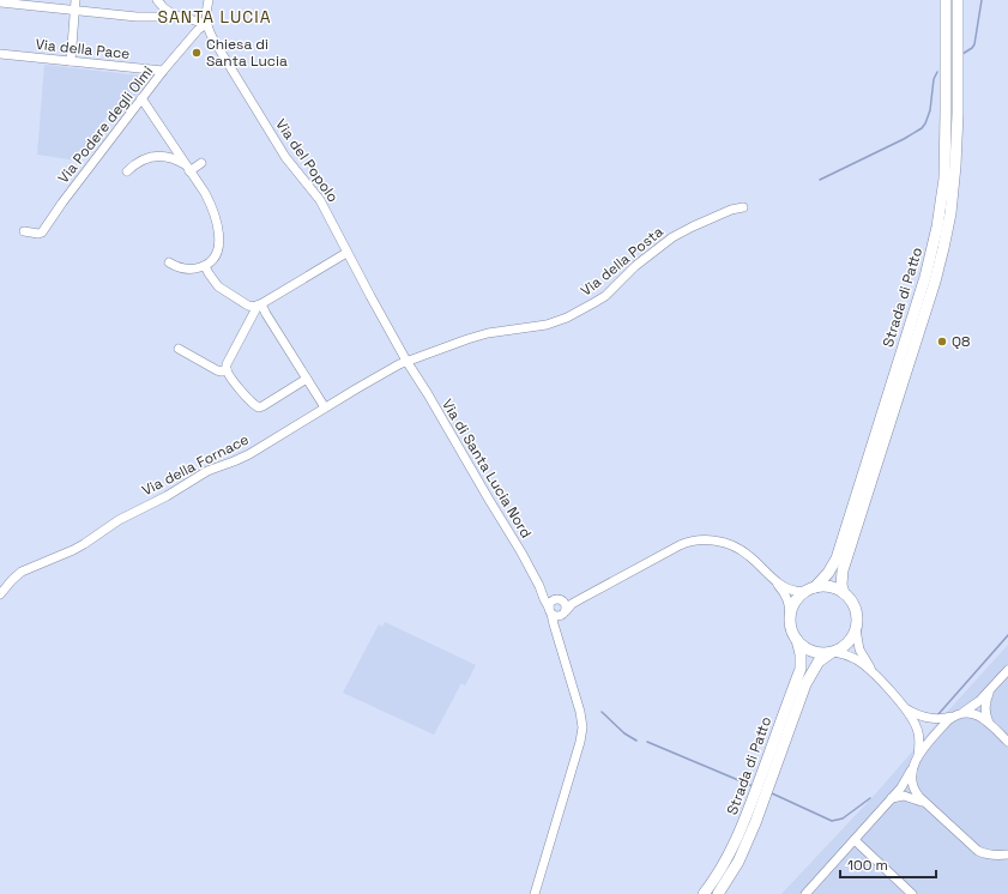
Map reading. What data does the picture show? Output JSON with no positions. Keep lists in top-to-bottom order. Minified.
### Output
{"streets":{"main road":["Strada di Patto"],"street":["Via della Pace","Via Podere degli Olmi","Via del Popolo","Via della Posta","Via della Fornace","Via di Santa Lucia Nord"]},"crossings":[["Via della Pace","Via Podere degli Olmi"],["Via Podere degli Olmi","Via del Popolo"],["Via del Popolo","Via della Posta"],["Via del Popolo","Via della Fornace"],["Via del Popolo","Via di Santa Lucia Nord"],["Via della Posta","Via della Fornace"],["Via della Posta","Via di Santa Lucia Nord"],["Via della Fornace","Via di Santa Lucia Nord"]],"districts":["SANTA LUCIA"],"places":["Chiesa di Santa Lucia","Q8"],"scale_bar":"100 m"}
